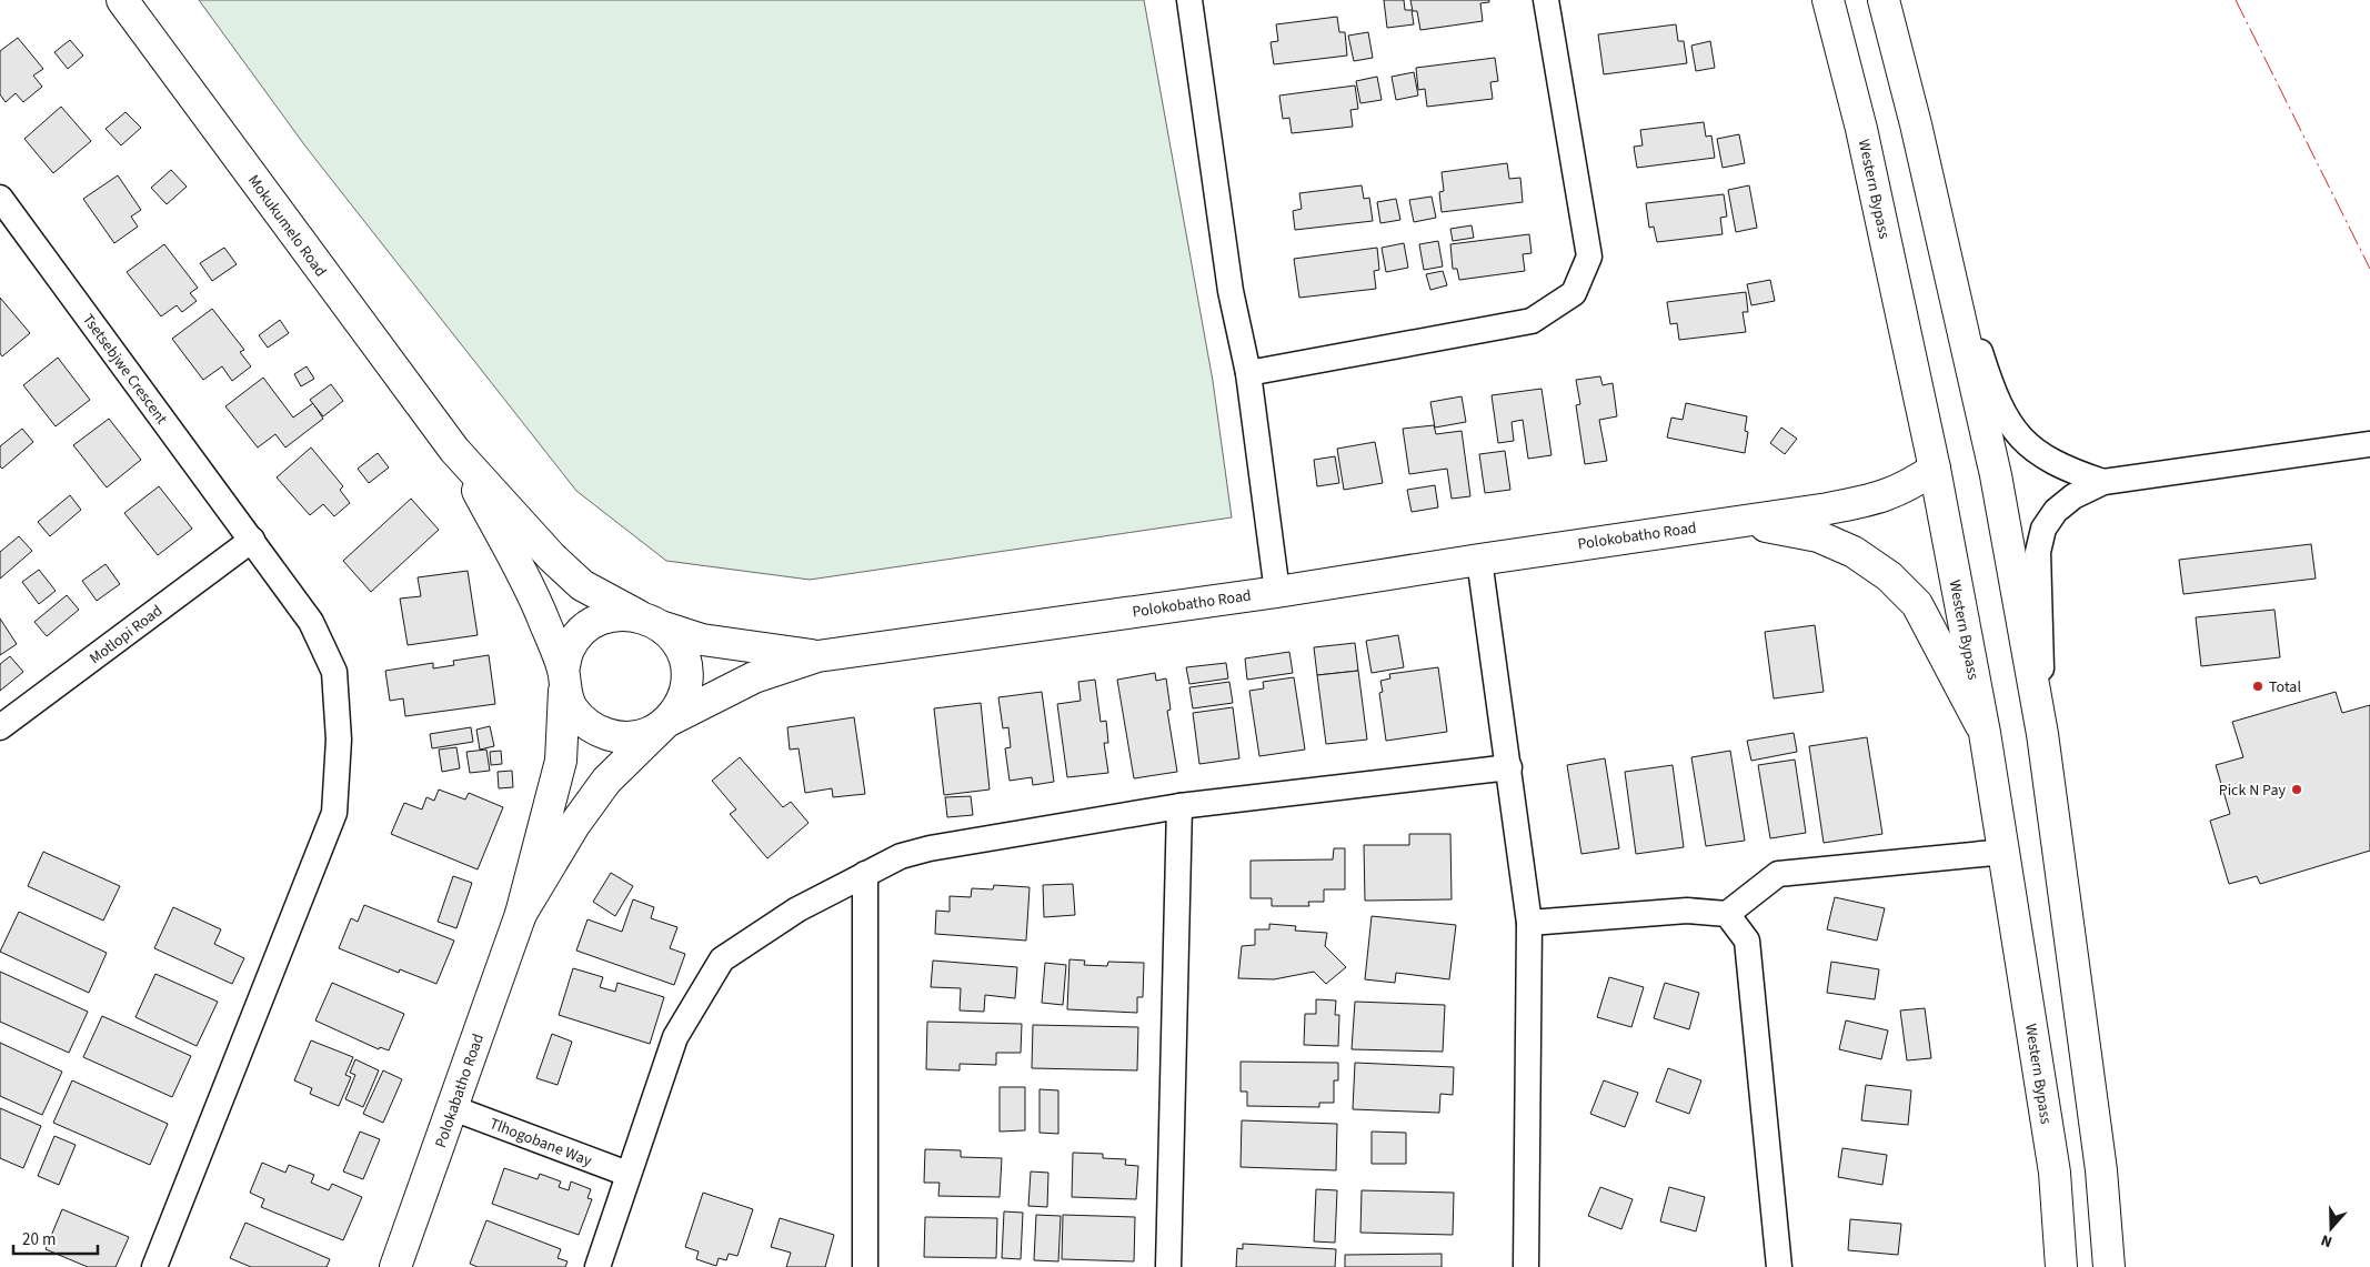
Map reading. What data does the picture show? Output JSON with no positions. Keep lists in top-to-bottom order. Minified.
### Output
{"streets":{"main road":["Western Bypass","Mokukumelo Road","Polokobatho Road","Polokabatho Road"],"street":["Tsetsebjwe Crescent","Motlopi Road","Tlhogobane Way"]},"crossings":[["Western Bypass","Polokobatho Road"],["Tsetsebjwe Crescent","Motlopi Road"],["Polokabatho Road","Tlhogobane Way"]],"places":["Total","Pick N Pay"],"scale_bar":"20 m","north":"bottom"}
